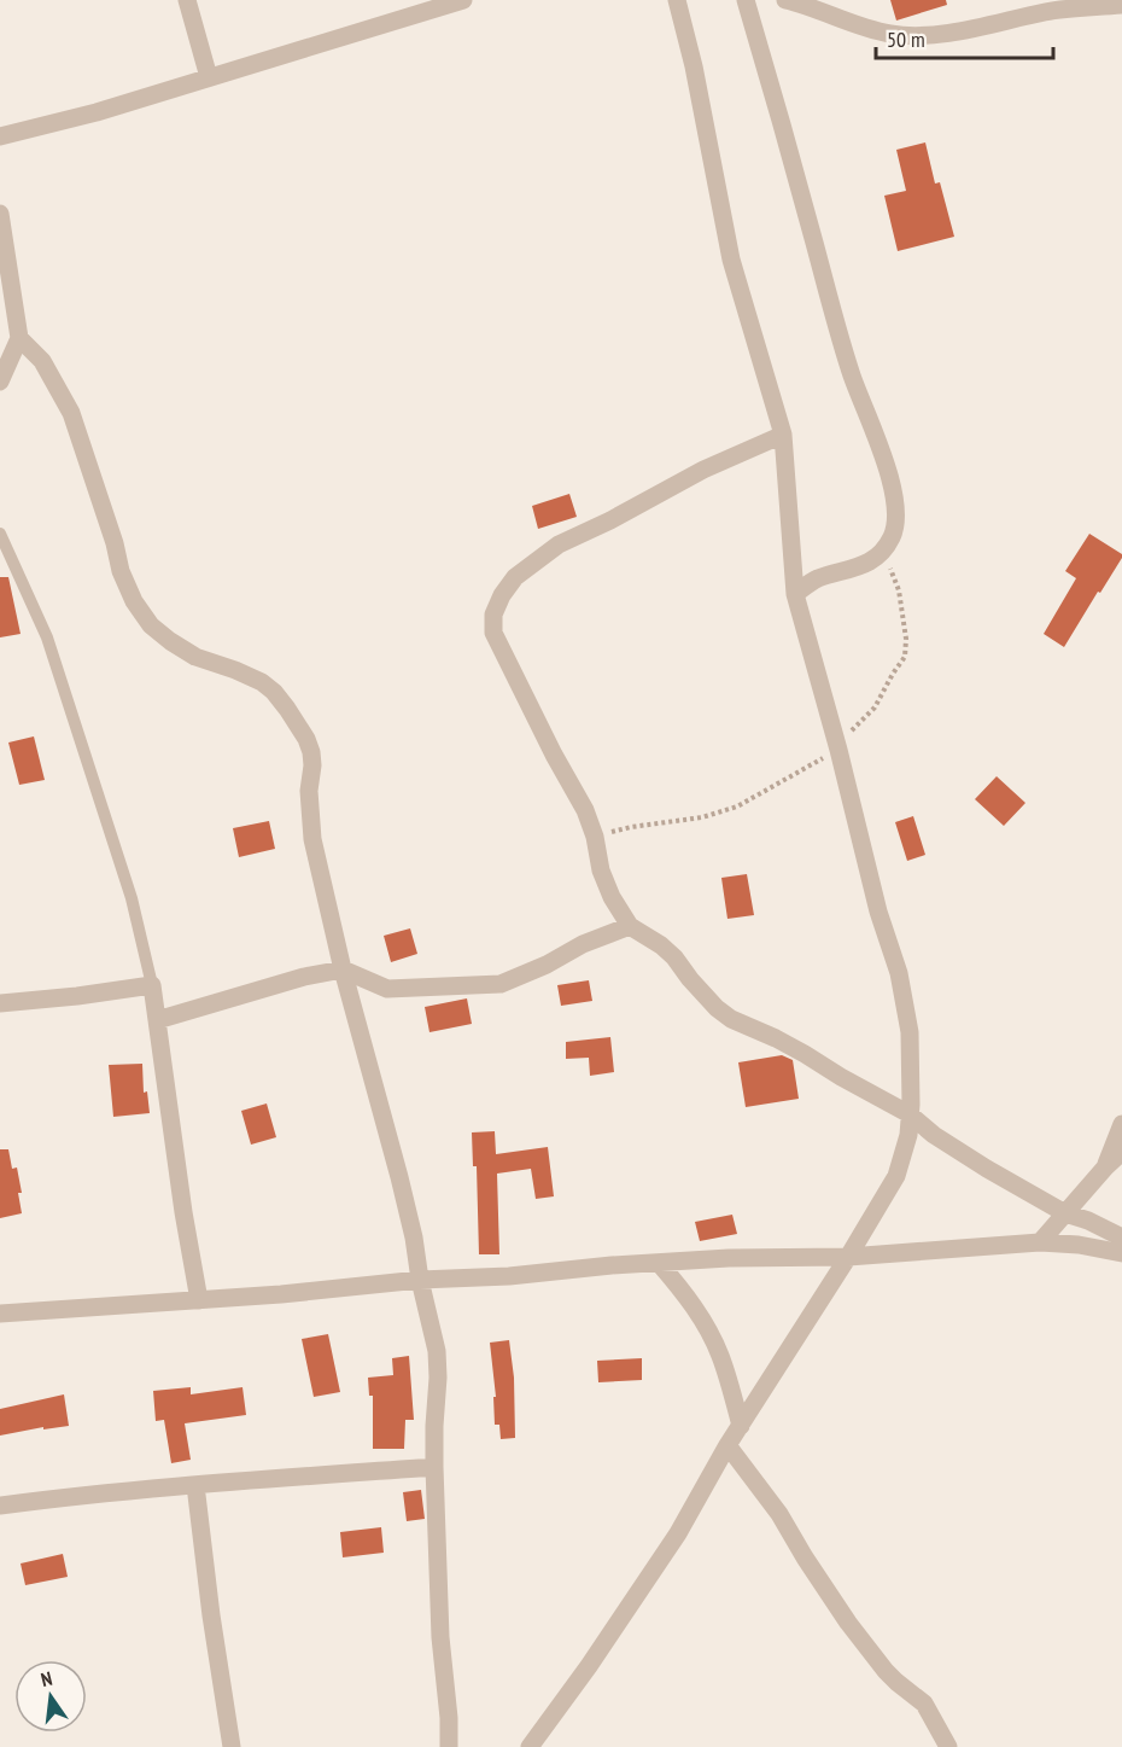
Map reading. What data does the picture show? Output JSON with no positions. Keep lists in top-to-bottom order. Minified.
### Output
{"scale_bar":"50 m","north":"top"}
